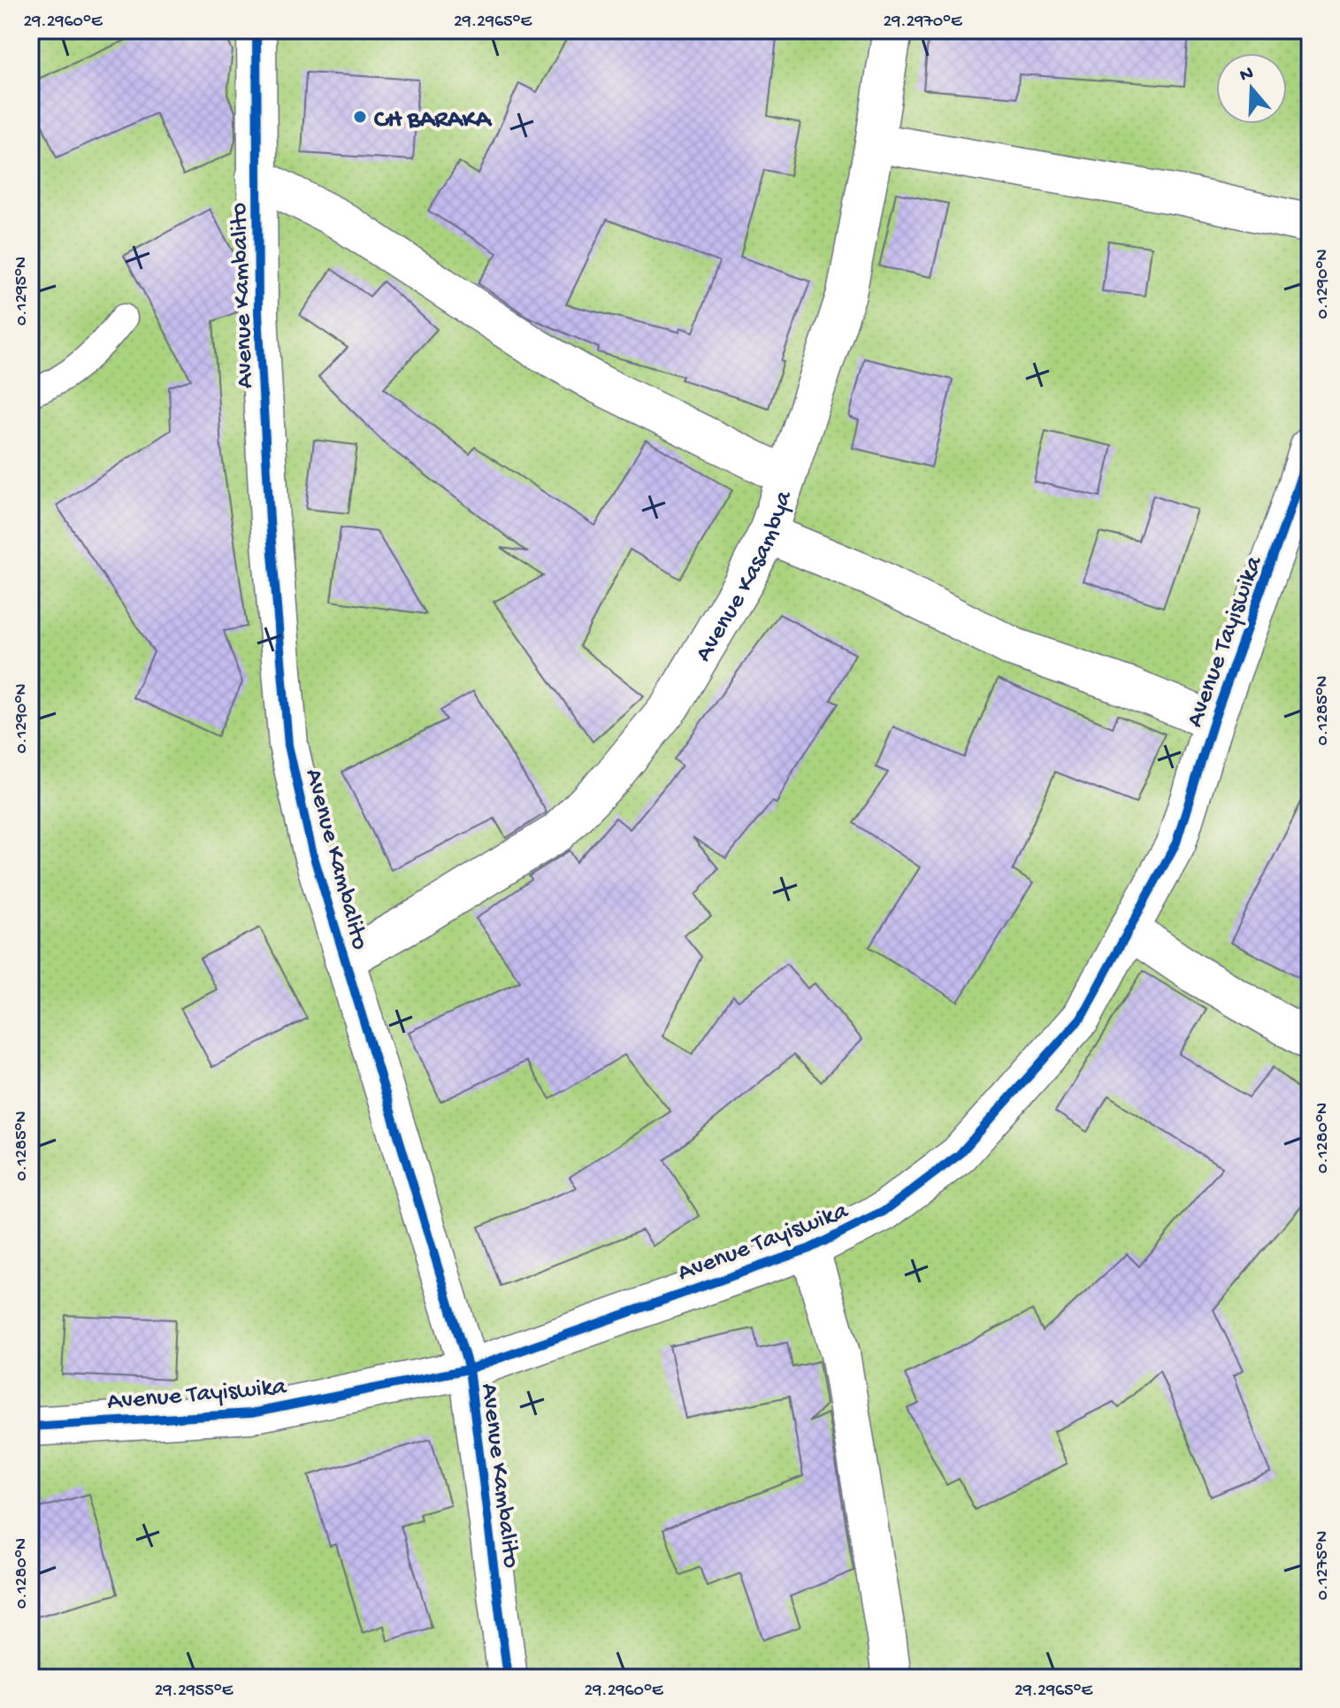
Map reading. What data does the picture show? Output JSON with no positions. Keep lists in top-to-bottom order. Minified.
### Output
{"streets":{"street":["Avenue Kambalito","Avenue Kasambya","Avenue Tayiswika"]},"crossings":[["Avenue Kambalito","Avenue Kasambya"],["Avenue Kambalito","Avenue Tayiswika"]],"places":["CH BARAKA"],"north":"top","coordinates":["29.2960°E","29.2965°E","29.2970°E","0.1290°N","0.1295°N","0.1285°N","0.1280°N","0.1275°N","29.2955°E"]}
